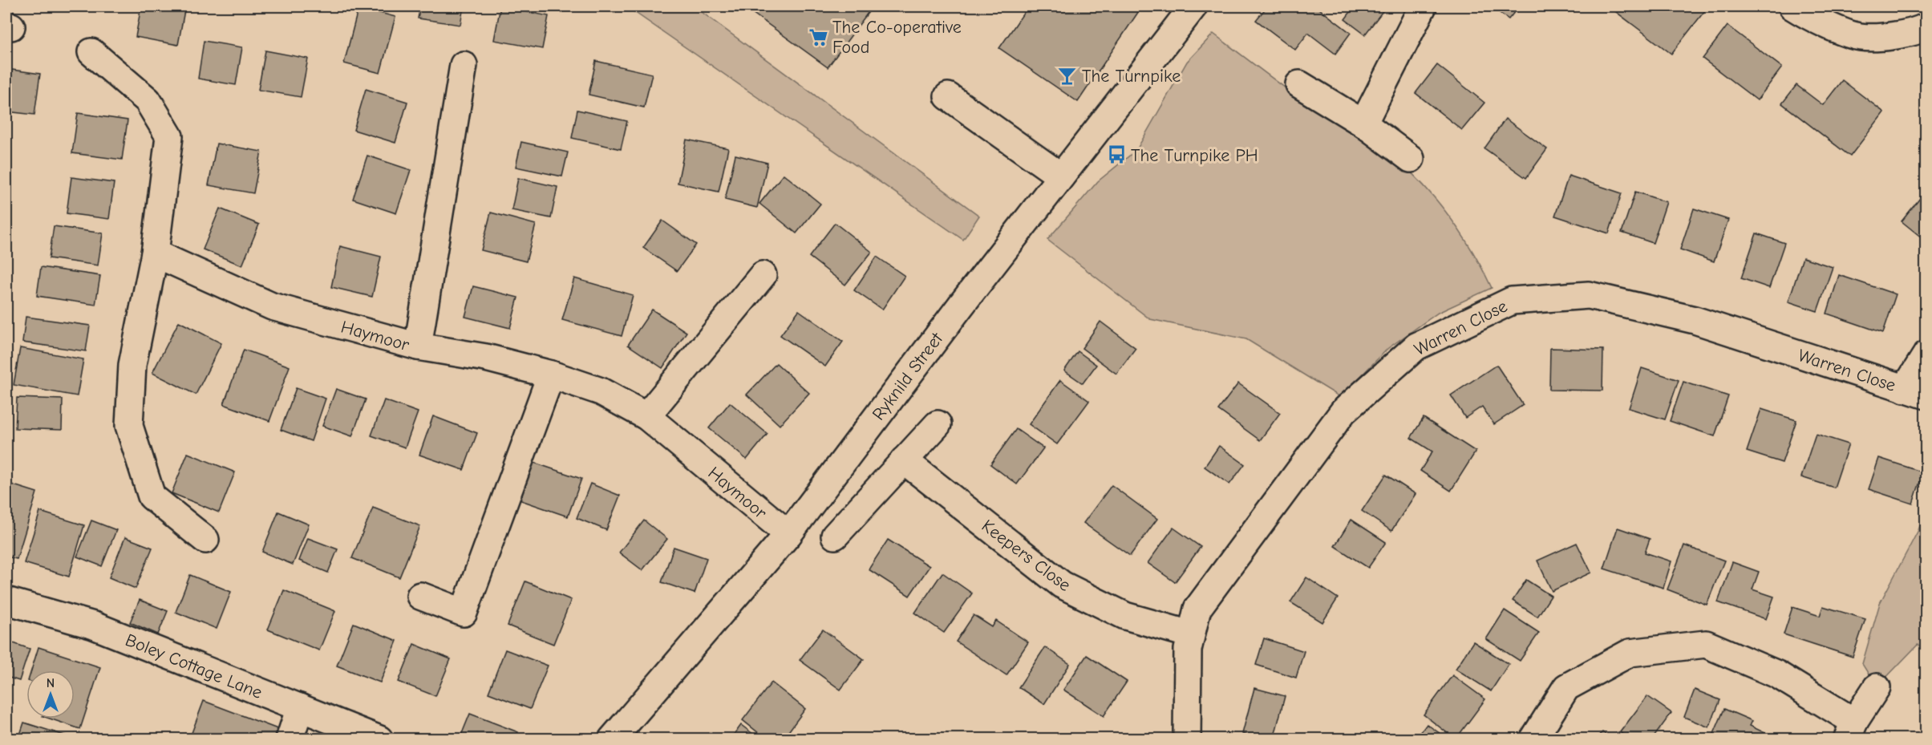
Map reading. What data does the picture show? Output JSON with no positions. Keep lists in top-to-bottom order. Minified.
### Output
{"streets":{"street":["Warren Close","Haymoor","Ryknild Street","Keepers Close","Boley Cottage Lane"]},"crossings":[["Warren Close","Keepers Close"],["Haymoor","Ryknild Street"]],"places":{"supermarket":["The Co-operative Food"],"bar":["The Turnpike"],"bus stop":["The Turnpike PH"]},"north":"top"}
